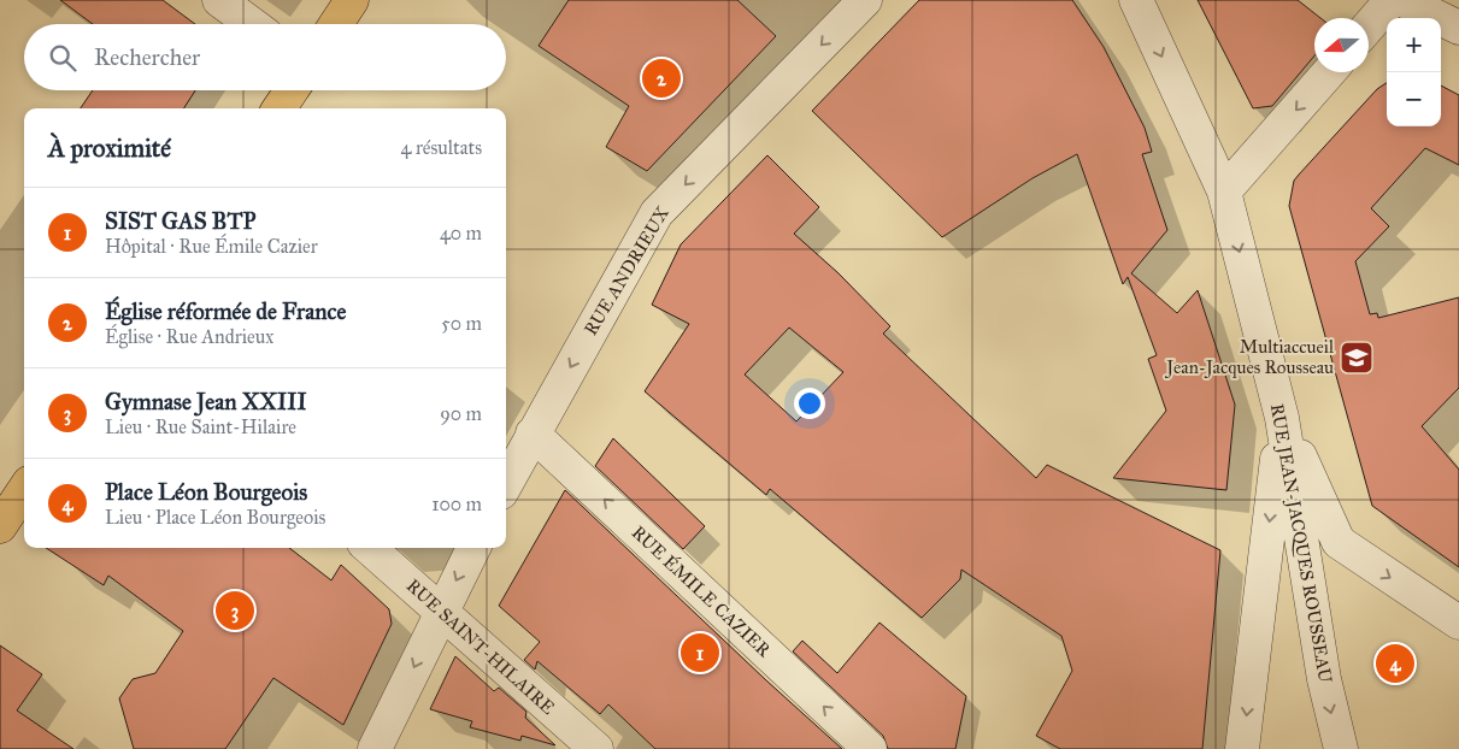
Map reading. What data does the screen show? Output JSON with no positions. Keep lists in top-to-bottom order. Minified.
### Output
{"streets":{"street":["RUE ANDRIEUX","RUE JEAN-JACQUES ROUSSEAU","RUE ÉMILE CAZIER","RUE SAINT-HILAIRE"]},"crossings":[["RUE ANDRIEUX","RUE ÉMILE CAZIER"]],"one_way":["RUE ANDRIEUX","RUE ÉMILE CAZIER"],"places":{"school or university":["Multiaccueil Jean-Jacques Rousseau"]},"north":"left","page":{"map_buttons":["+","−"],"search":"Rechercher","pins":["2","3","1","4"],"heading":["À proximité","4 résultats"],"list":[{"mark":"1","name":"SIST GAS BTP","note":"Hôpital · Rue Émile Cazier","value":"40 m"},{"mark":"2","name":"Église réformée de France","note":"Église · Rue Andrieux","value":"50 m"},{"mark":"3","name":"Gymnase Jean XXIII","note":"Lieu · Rue Saint-Hilaire","value":"90 m"},{"mark":"4","name":"Place Léon Bourgeois","note":"Lieu · Place Léon Bourgeois","value":"100 m"}]}}
